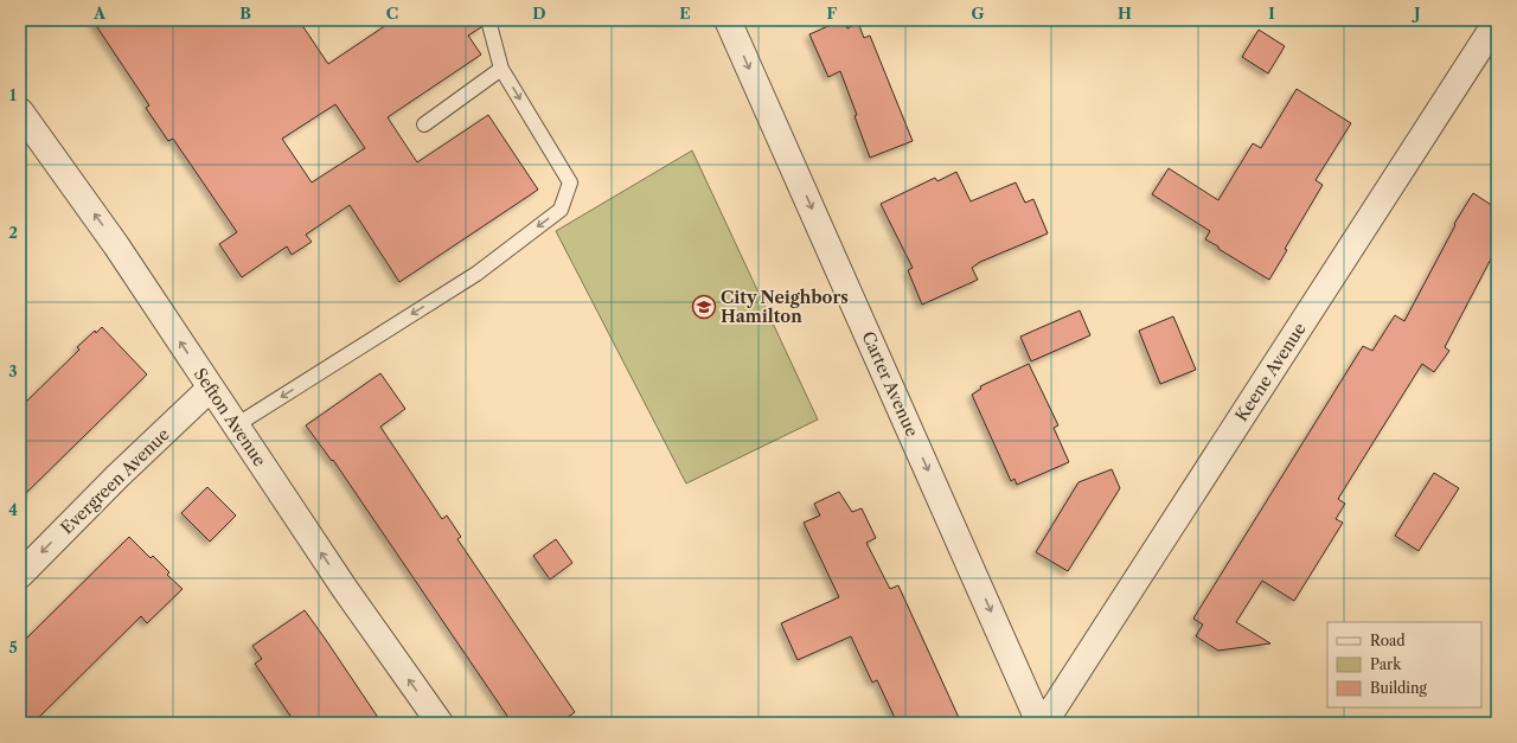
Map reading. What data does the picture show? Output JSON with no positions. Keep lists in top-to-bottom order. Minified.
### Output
{"streets":{"street":["Keene Avenue","Carter Avenue","Sefton Avenue","Evergreen Avenue"]},"crossings":[["Sefton Avenue","Evergreen Avenue"]],"one_way":["Carter Avenue","Sefton Avenue","Evergreen Avenue"],"places":{"school or university":["City Neighbors Hamilton"]},"legend":["Road","Park","Building"],"grid":{"columns":["A","B","C","D","E","F","G","H","I","J"],"rows":["1","2","3","4","5"]}}
